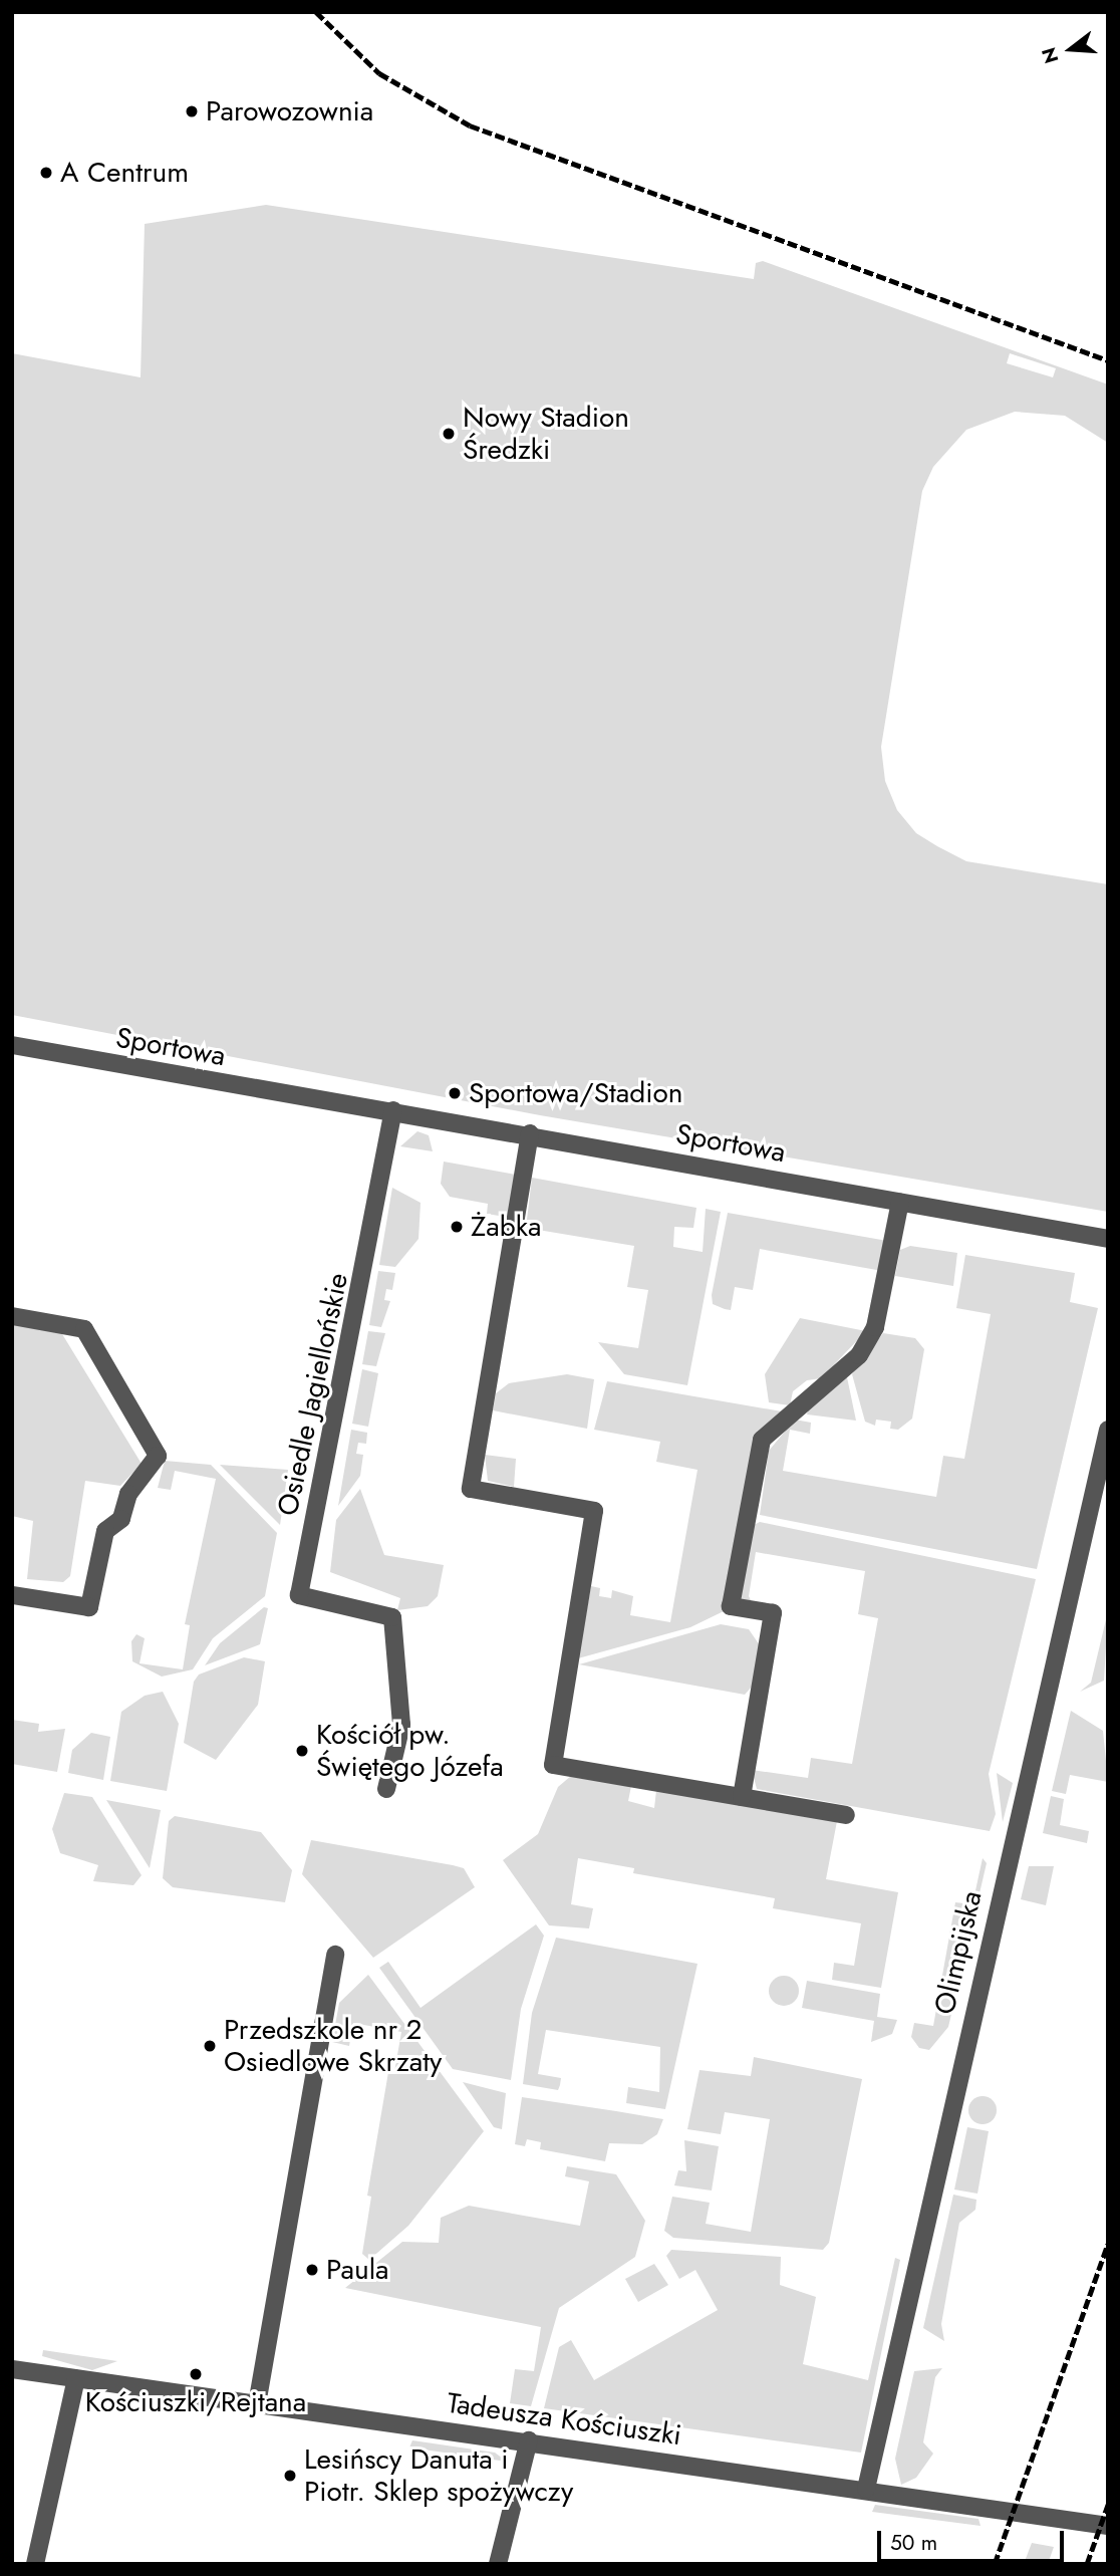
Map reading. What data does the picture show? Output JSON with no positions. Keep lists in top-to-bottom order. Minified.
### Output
{"streets":{"street":["Sportowa","Osiedle Jagiellońskie","Olimpijska","Tadeusza Kościuszki"]},"crossings":[["Sportowa","Osiedle Jagiellońskie"],["Olimpijska","Tadeusza Kościuszki"]],"places":["Parowozownia","A Centrum","Nowy Stadion Średzki","Sportowa/Stadion","Żabka","Kościół pw. Świętego Józefa","Przedszkole nr 2 Osiedlowe Skrzaty","Paula","Kościuszki/Rejtana","Lesińscy Danuta i Piotr. Sklep spożywczy"],"scale_bar":"50 m","north":"left"}
